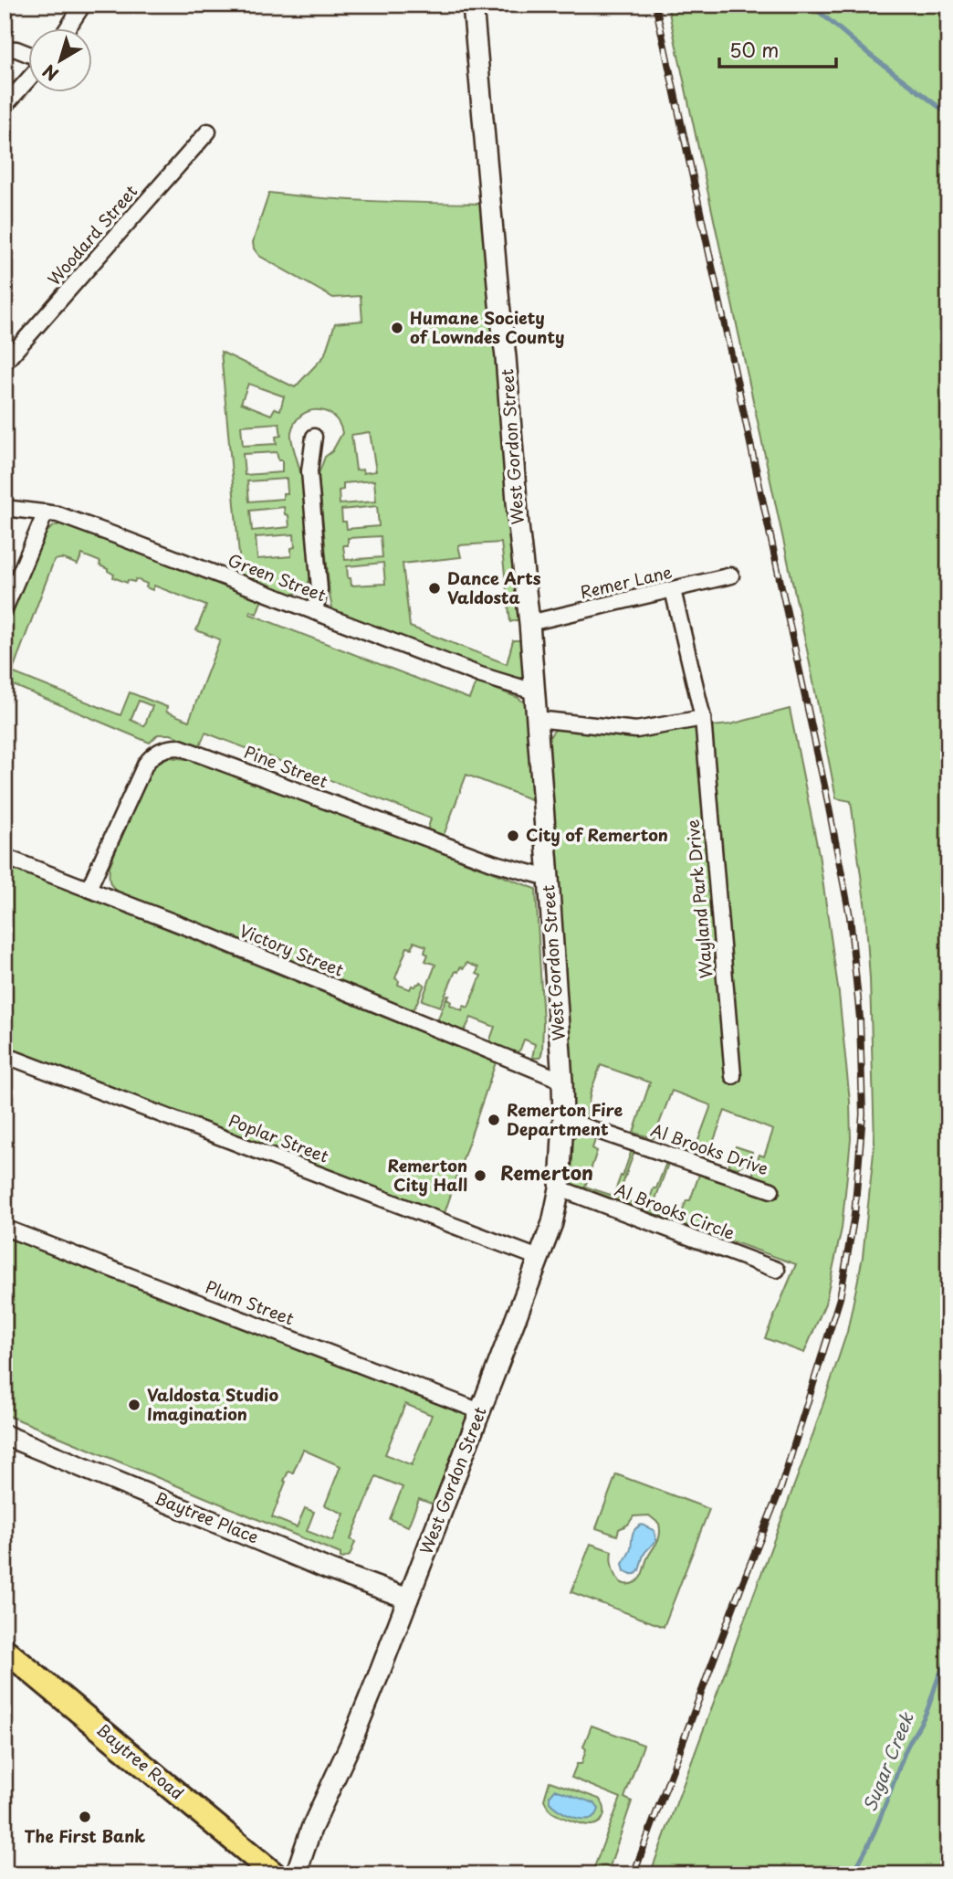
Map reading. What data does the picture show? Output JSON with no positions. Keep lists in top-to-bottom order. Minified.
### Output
{"streets":{"main road":["Baytree Road"],"street":["Woodard Street","West Gordon Street","Green Street","Remer Lane","Pine Street","Wayland Park Drive","Victory Street","Poplar Street","Al Brooks Drive","Al Brooks Circle","Plum Street","Baytree Place"]},"crossings":[["West Gordon Street","Green Street"],["West Gordon Street","Remer Lane"],["West Gordon Street","Pine Street"],["West Gordon Street","Victory Street"],["West Gordon Street","Poplar Street"],["West Gordon Street","Al Brooks Drive"],["West Gordon Street","Al Brooks Circle"],["West Gordon Street","Plum Street"],["West Gordon Street","Baytree Place"],["Remer Lane","Wayland Park Drive"],["Pine Street","Victory Street"]],"districts":["Remerton"],"water":["Sugar Creek"],"places":["Humane Society of Lowndes County","Dance Arts Valdosta","City of Remerton","Remerton Fire Department","Remerton City Hall","Valdosta Studio Imagination","The First Bank"],"scale_bar":"50 m","north":"bottom left"}
